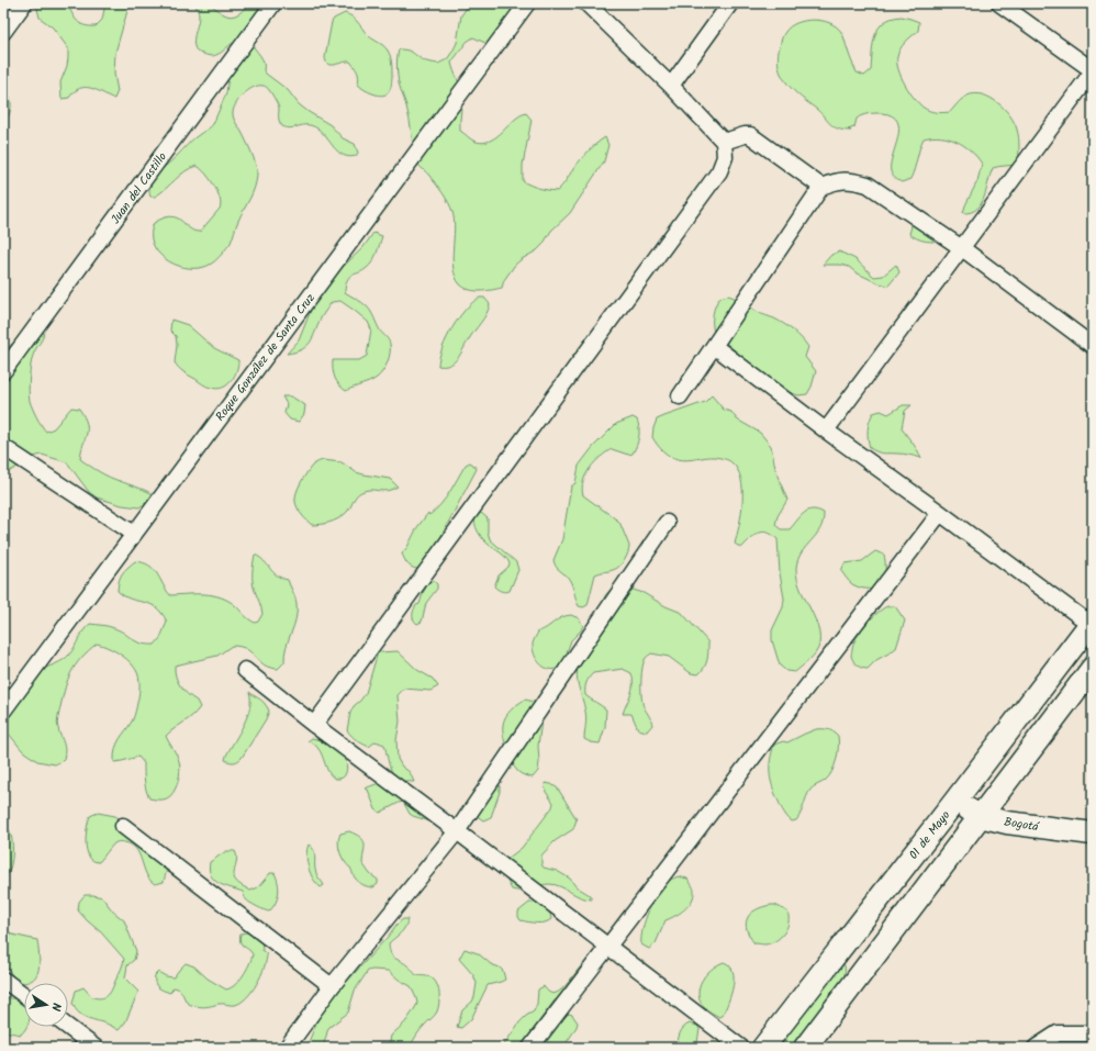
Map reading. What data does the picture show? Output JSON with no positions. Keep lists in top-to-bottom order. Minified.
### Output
{"streets":{"street":["Juan del Castillo","Roque González de Santa Cruz","Bogotá","01 de Mayo"]},"crossings":[["Bogotá","01 de Mayo"]],"north":"right"}
